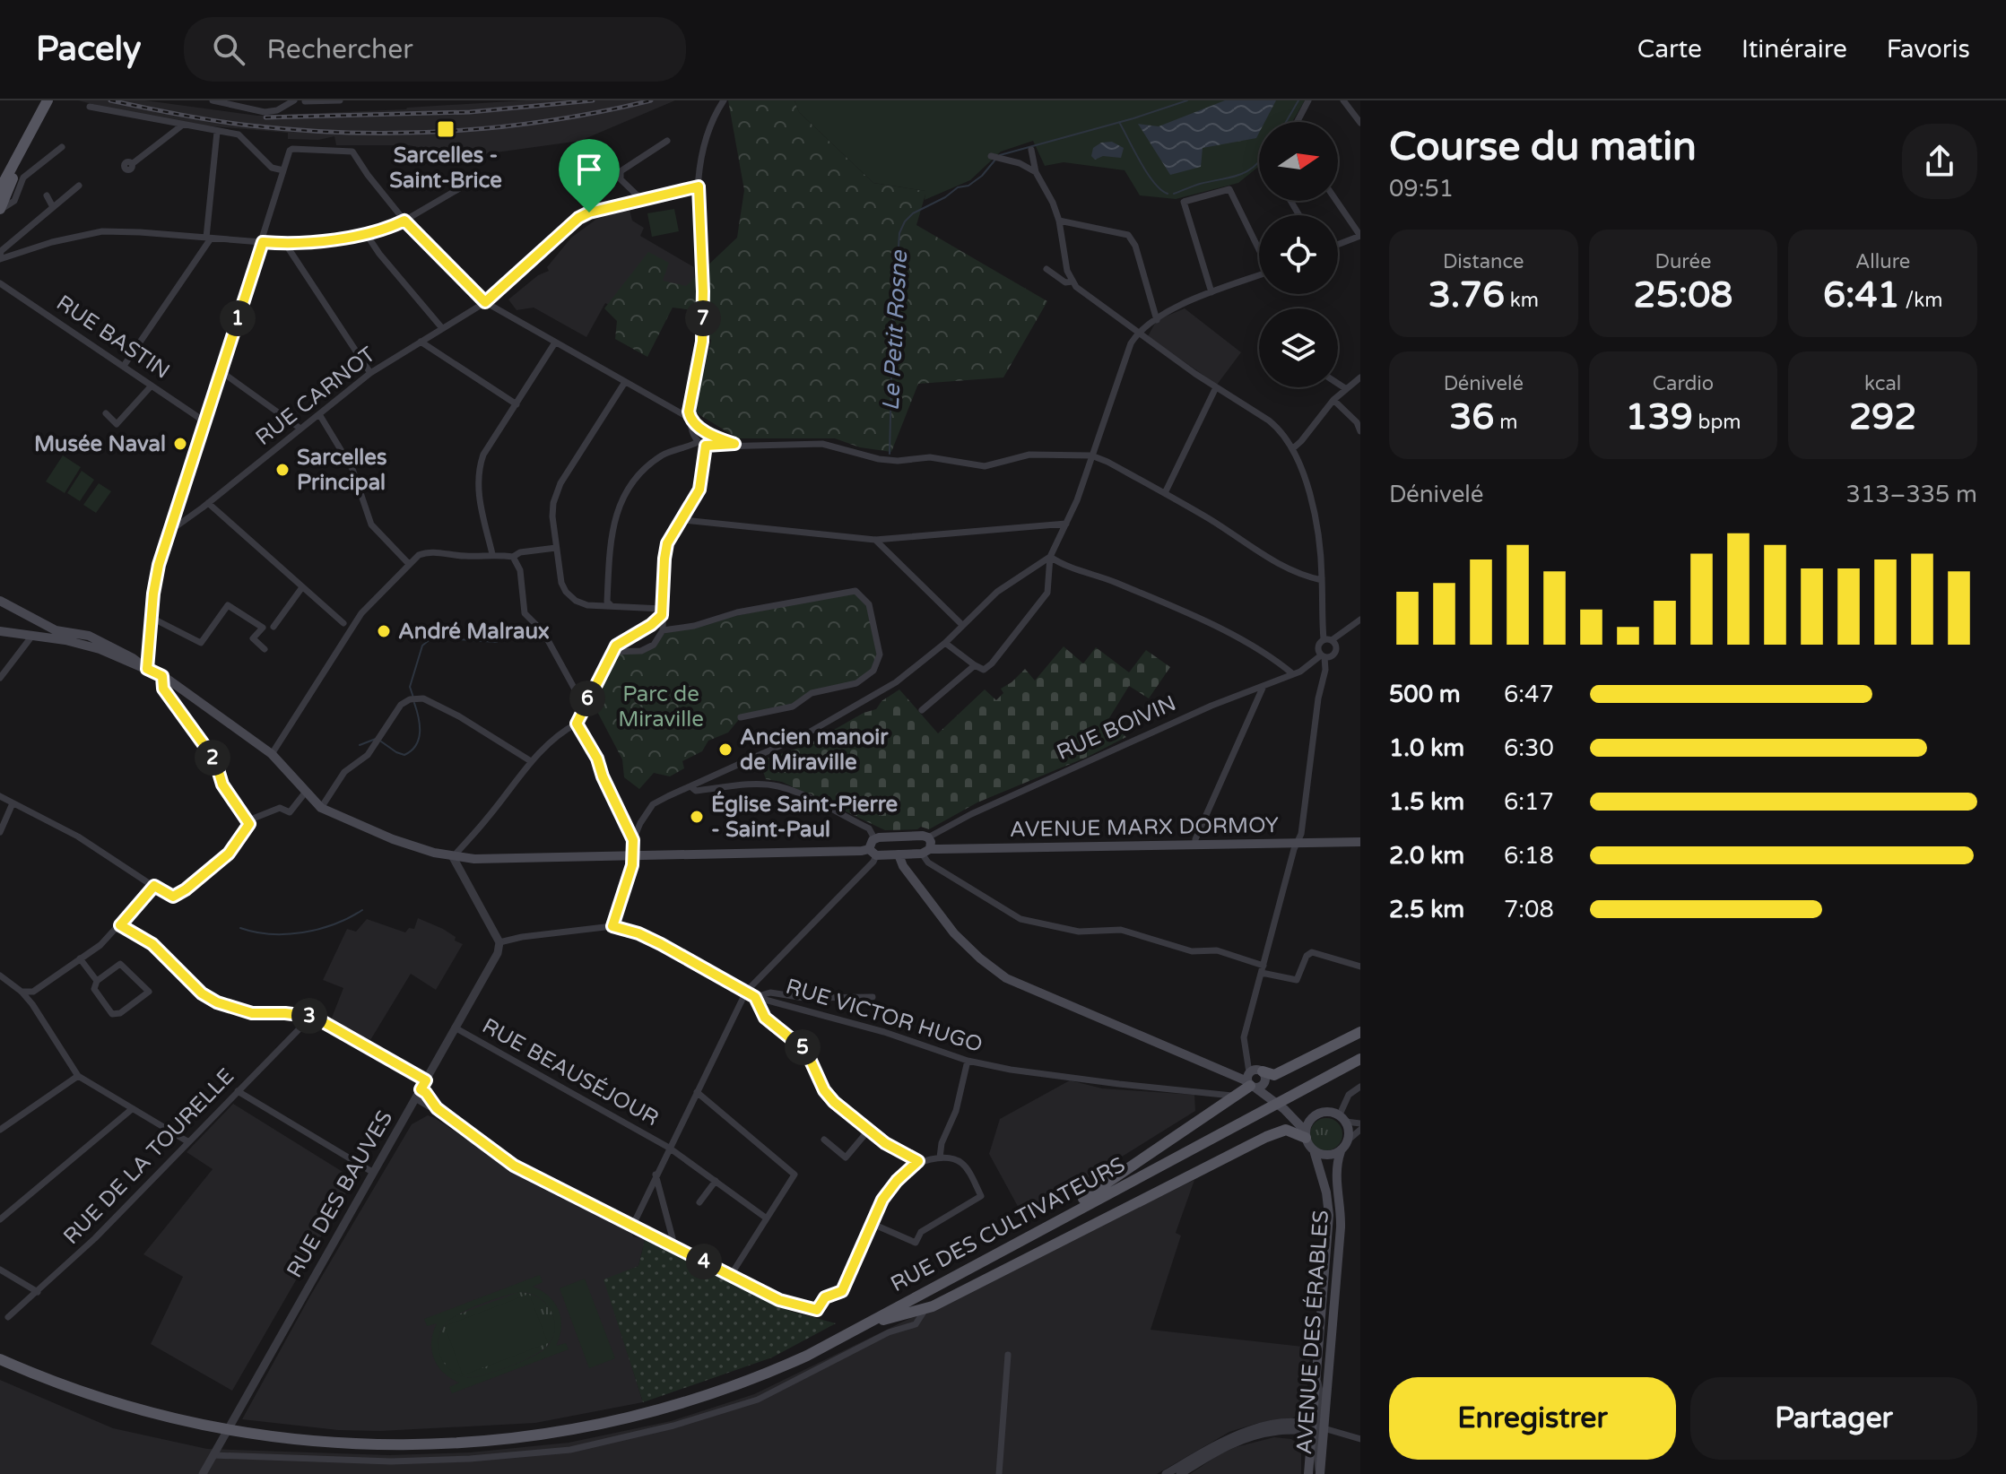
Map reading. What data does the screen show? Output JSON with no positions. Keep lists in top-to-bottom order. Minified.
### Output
{"streets":{"main road":["AVENUE MARX DORMOY","RUE DES CULTIVATEURS","AVENUE DES ÉRABLES"],"street":["RUE BASTIN","RUE CARNOT","RUE BOIVIN","RUE VICTOR HUGO","RUE BEAUSÉJOUR","RUE DE LA TOURELLE","RUE DES BAUVES"]},"crossings":[["RUE VICTOR HUGO","RUE DES BAUVES"],["RUE BEAUSÉJOUR","RUE DES BAUVES"]],"water":["Le Petit Rosne"],"parks":["Parc de Miraville"],"places":{"transit":["Sarcelles - Saint-Brice"],"other":["Musée Naval","Sarcelles Principal","André Malraux","Ancien manoir de Miraville","Église Saint-Pierre - Saint-Paul"]},"north":"right","page":{"header":"Pacely","search":"Rechercher","nav":["Carte","Itinéraire","Favoris"],"heading":["Course du matin","09:51"],"stats":[["Distance","3.76 km"],["Durée","25:08"],["Allure","6:41 /km"],["Dénivelé","36 m"],["Cardio","139 bpm"],["kcal","292"]],"pins":["1","7","6","2","3","5","4"],"chart":["Dénivelé","313–335 m"],"list":[{"name":"500 m","note":"6:47"},{"name":"1.0 km","note":"6:30"},{"name":"1.5 km","note":"6:17"},{"name":"2.0 km","note":"6:18"},{"name":"2.5 km","note":"7:08"}],"buttons":["Enregistrer","Partager"]}}
